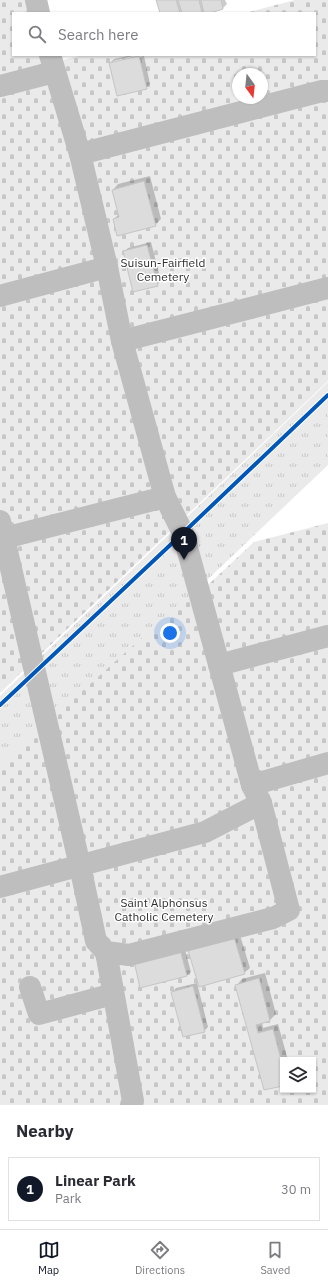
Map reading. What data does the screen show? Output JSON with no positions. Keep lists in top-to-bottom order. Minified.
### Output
{"parks":["Suisun-Fairfield Cemetery","Saint Alphonsus Catholic Cemetery"],"north":"bottom","page":{"search":"Search here","pins":"1","heading":"Nearby","list":[{"mark":"1","name":"Linear Park","note":"Park","value":"30 m"}],"nav":["Map","Directions","Saved"]}}
